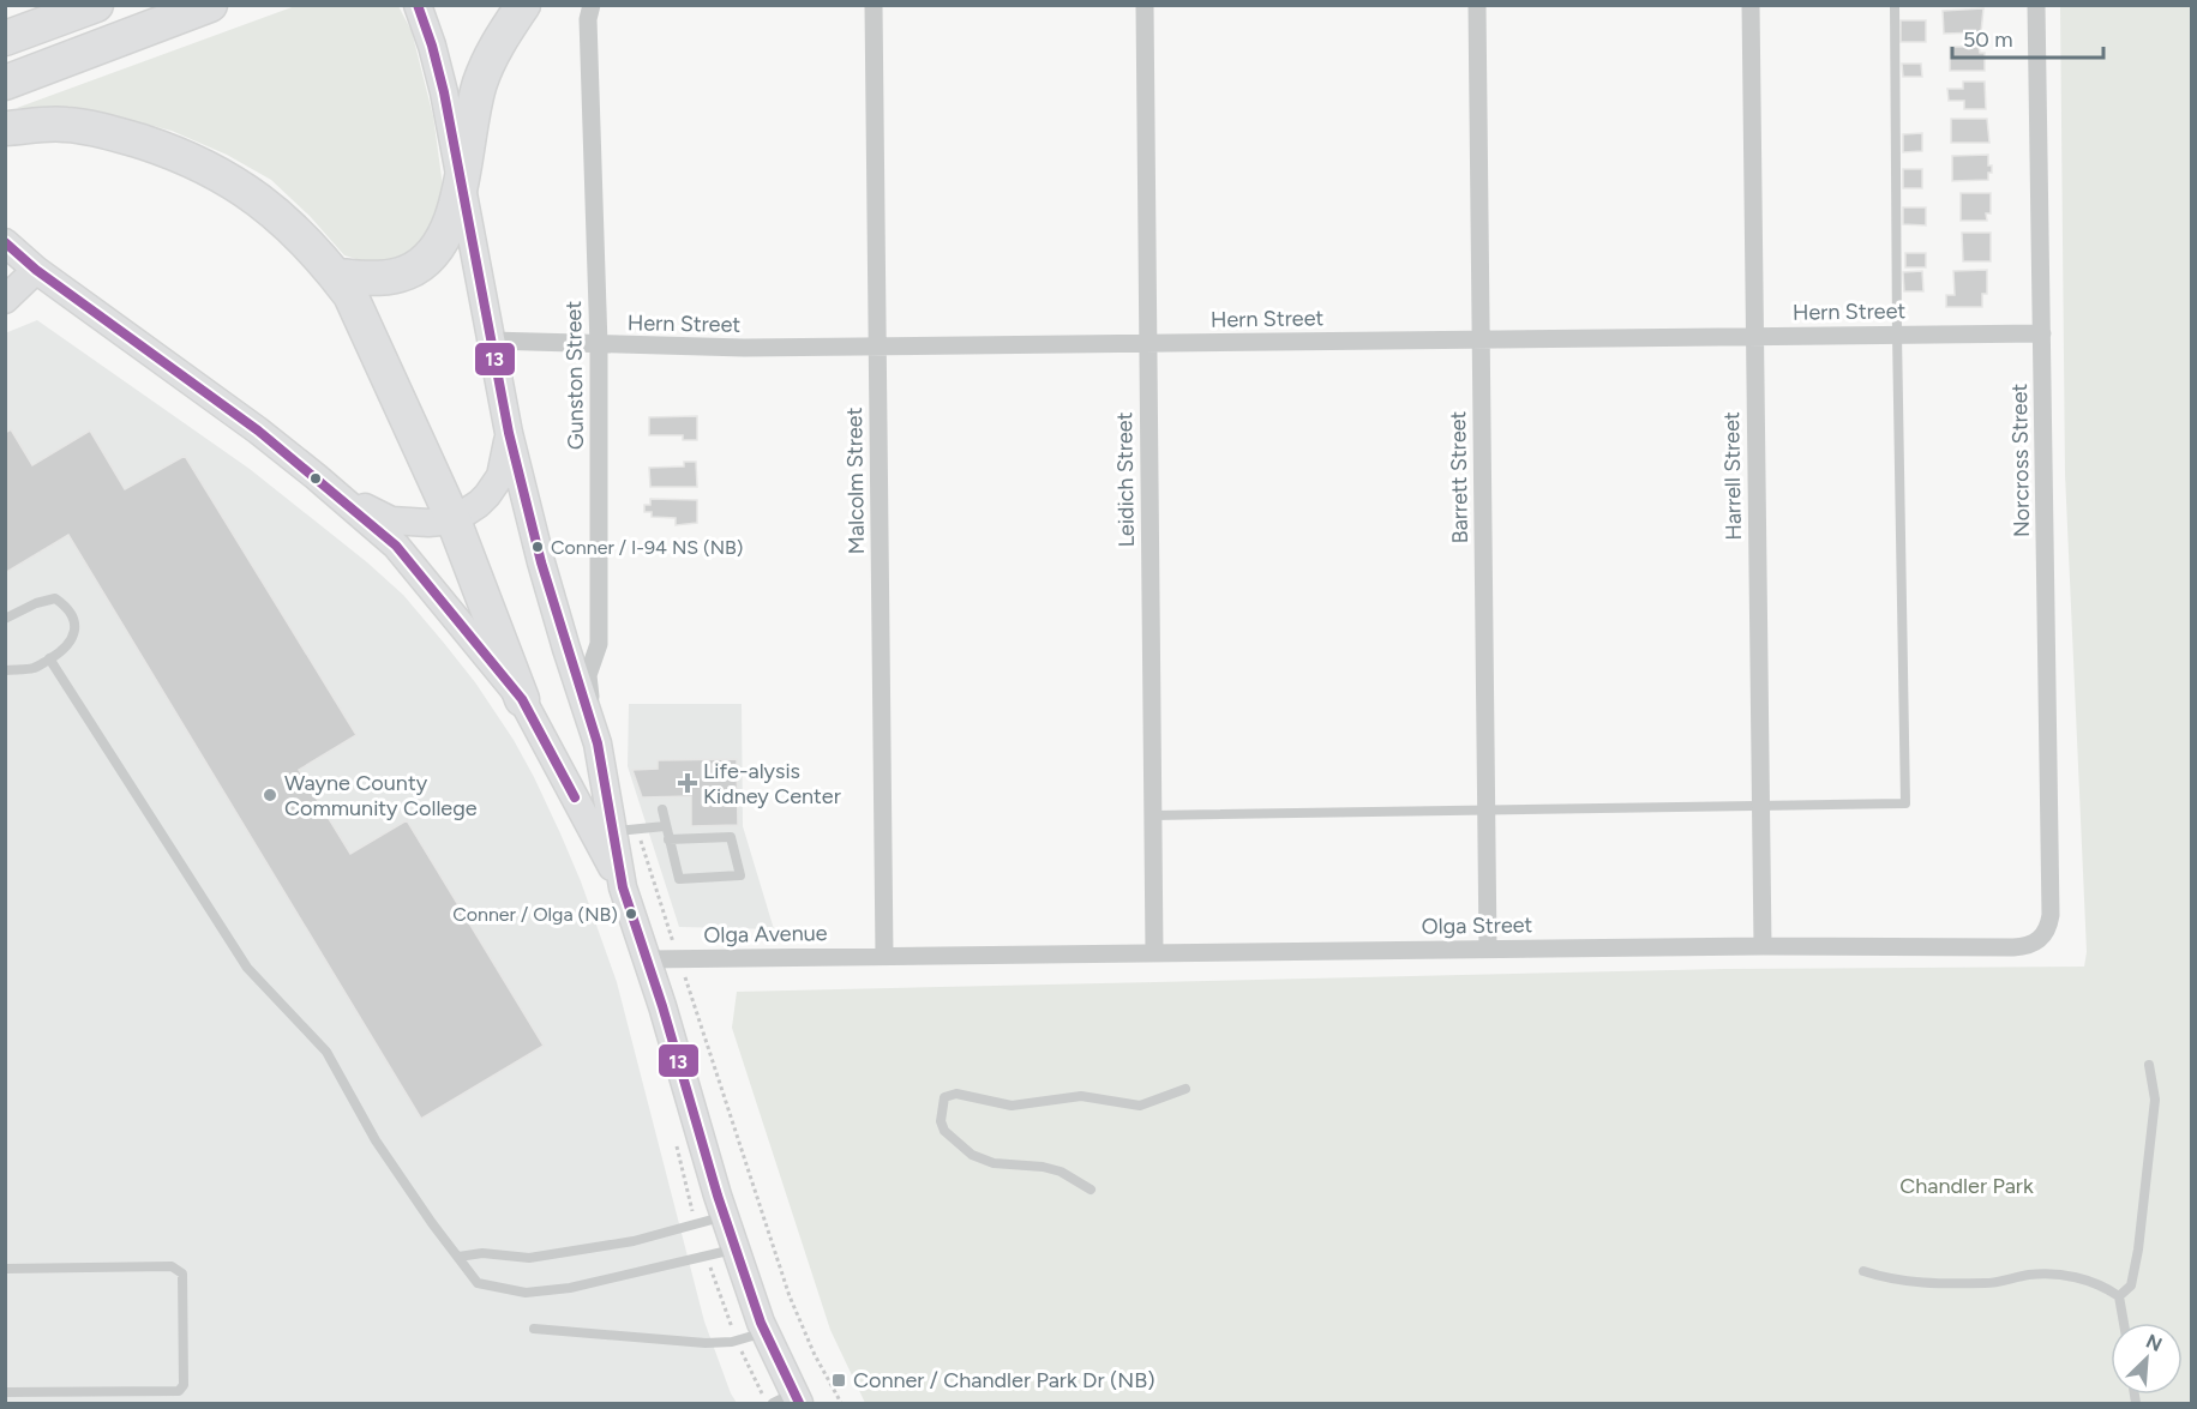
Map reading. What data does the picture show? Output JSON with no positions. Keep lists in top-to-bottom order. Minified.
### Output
{"streets":{"street":["Hern Street","Gunston Street","Norcross Street","Harrell Street","Barrett Street","Leidich Street","Malcolm Street","Olga Street","Olga Avenue"]},"crossings":[["Hern Street","Gunston Street"],["Hern Street","Norcross Street"],["Hern Street","Harrell Street"],["Hern Street","Barrett Street"],["Hern Street","Leidich Street"],["Hern Street","Malcolm Street"],["Norcross Street","Olga Street"],["Harrell Street","Olga Street"],["Barrett Street","Olga Street"],["Leidich Street","Olga Street"],["Malcolm Street","Olga Street"],["Malcolm Street","Olga Avenue"],["Olga Street","Olga Avenue"]],"parks":["Chandler Park"],"places":{"other":["Conner / I-94 NS (NB)","Wayne County Community College","Conner / Olga (NB)"],"health":["Life-alysis Kidney Center"],"transit":["Conner / Chandler Park Dr (NB)"]},"lines":["transit line 13"],"scale_bar":"50 m","north":"top right"}
